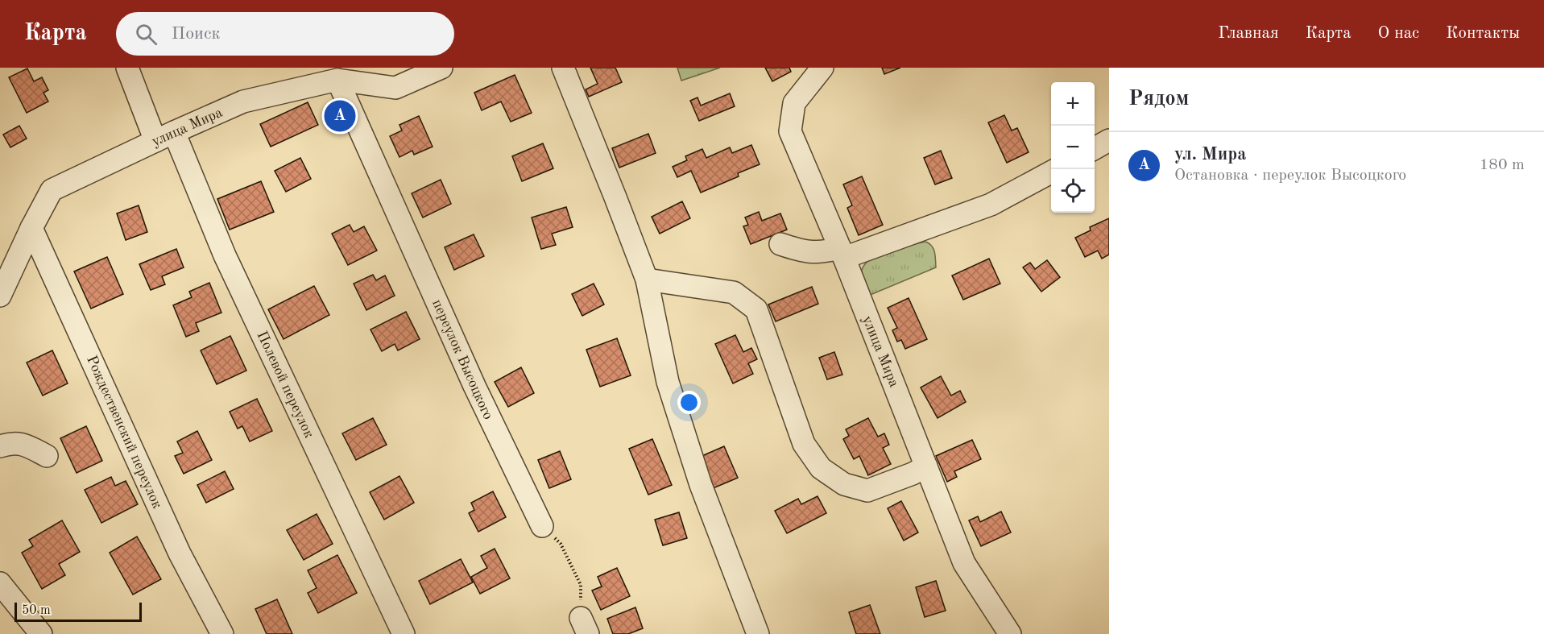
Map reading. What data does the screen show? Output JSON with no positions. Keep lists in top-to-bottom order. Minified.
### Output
{"streets":{"street":["улица Мира","переулок Высоцкого","Полевой переулок","Рождественский переулок"]},"crossings":[["улица Мира","переулок Высоцкого"],["улица Мира","Полевой переулок"],["улица Мира","Рождественский переулок"]],"scale_bar":"50 m","page":{"header":"Карта","search":"Поиск","nav":["Главная","Карта","О нас","Контакты"],"heading":"Рядом","map_buttons":["+","−"],"pins":"A","list":[{"mark":"A","name":"ул. Мира","note":"Остановка · переулок Высоцкого","value":"180 m"}],"scale":"50 m"}}
